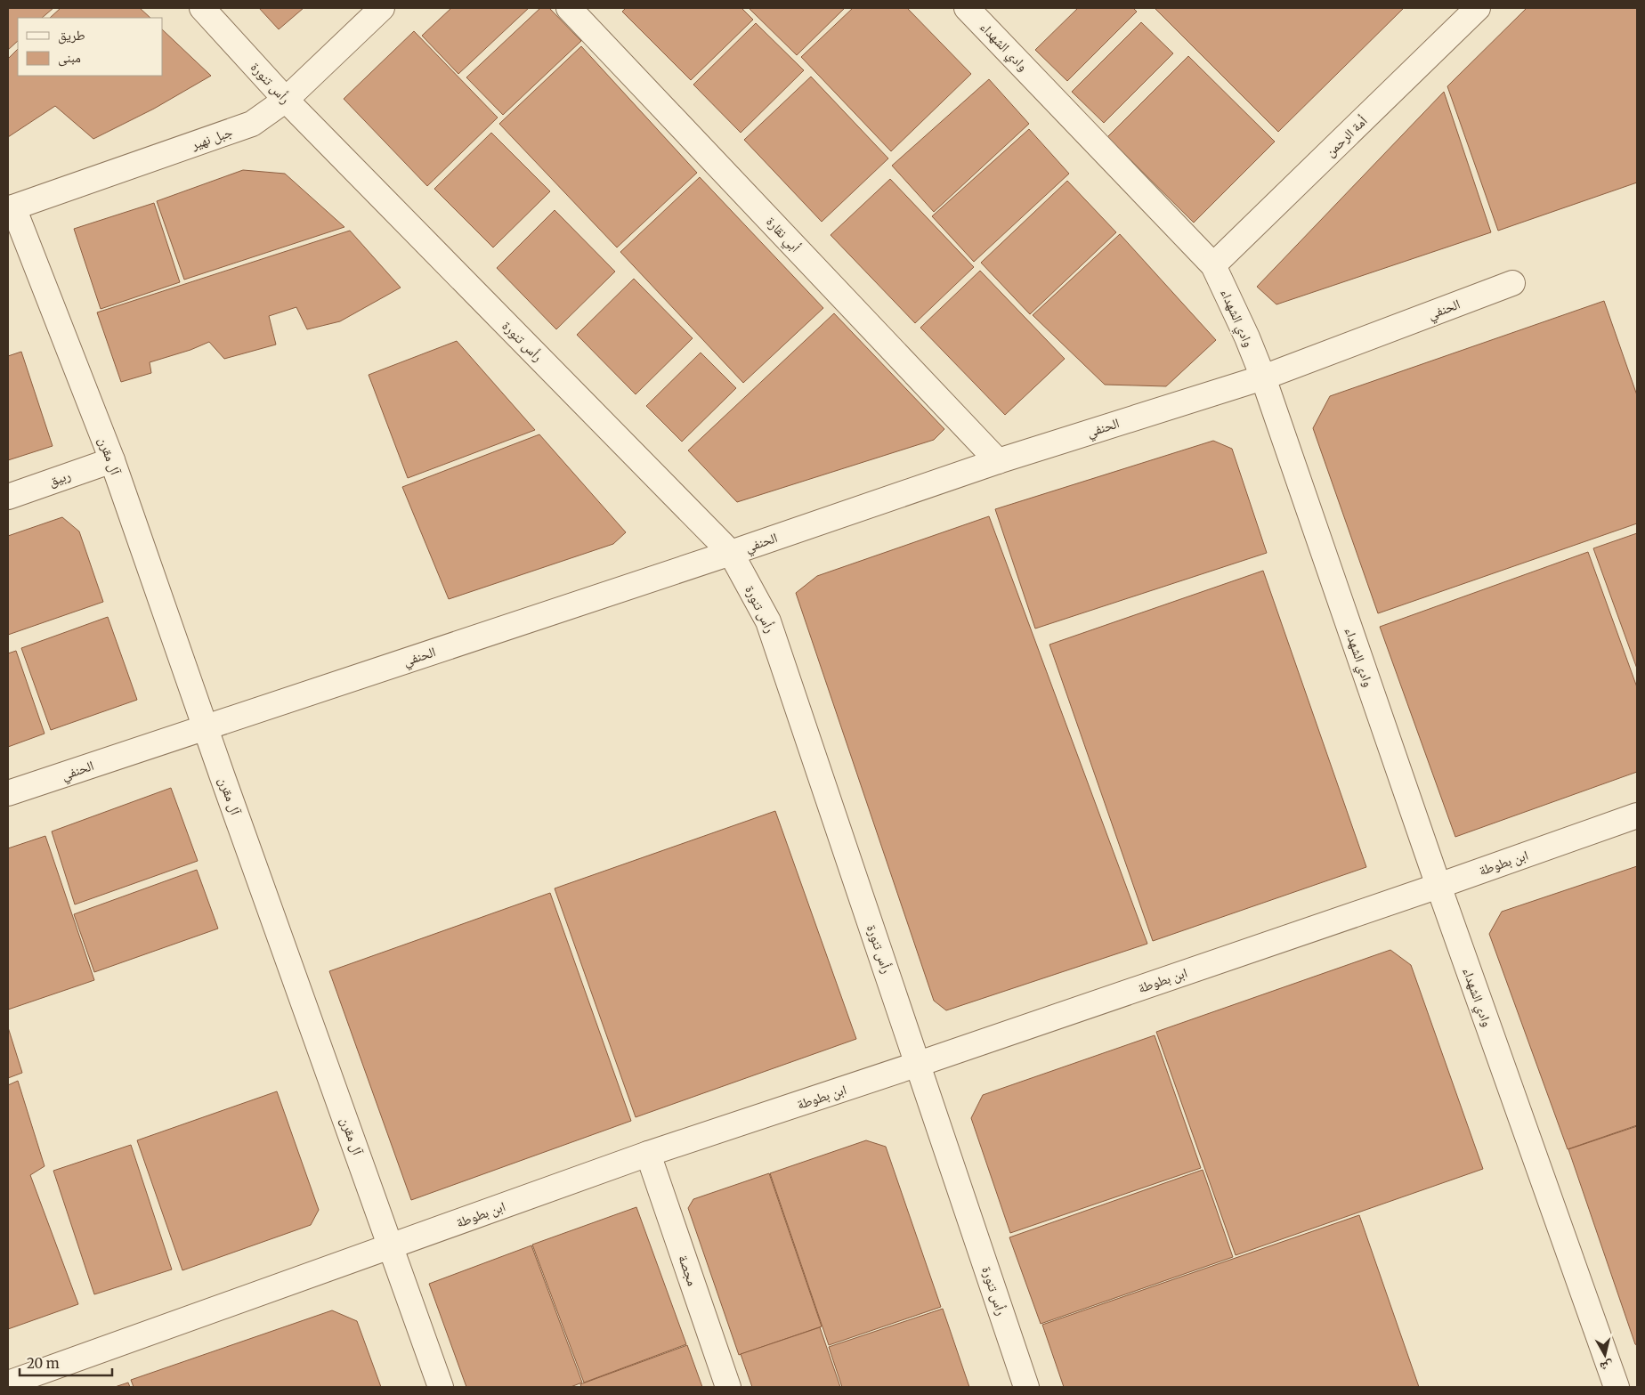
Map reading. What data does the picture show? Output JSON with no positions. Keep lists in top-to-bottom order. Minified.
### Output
{"streets":{"street":["وادي الشهداء","رأس تنورة","أمة الرحمن","جبل نهير","أبي نقارة","الحنفي","آل مقرن","ربيق","ابن بطوطة","مجصة"]},"crossings":[["وادي الشهداء","أمة الرحمن"],["وادي الشهداء","الحنفي"],["وادي الشهداء","ابن بطوطة"],["رأس تنورة","جبل نهير"],["رأس تنورة","الحنفي"],["رأس تنورة","ابن بطوطة"],["جبل نهير","آل مقرن"],["أبي نقارة","الحنفي"],["الحنفي","آل مقرن"],["آل مقرن","ربيق"],["آل مقرن","ابن بطوطة"],["ابن بطوطة","مجصة"]],"legend":["طريق","مبنى"],"scale_bar":"20 m","north":"bottom"}
